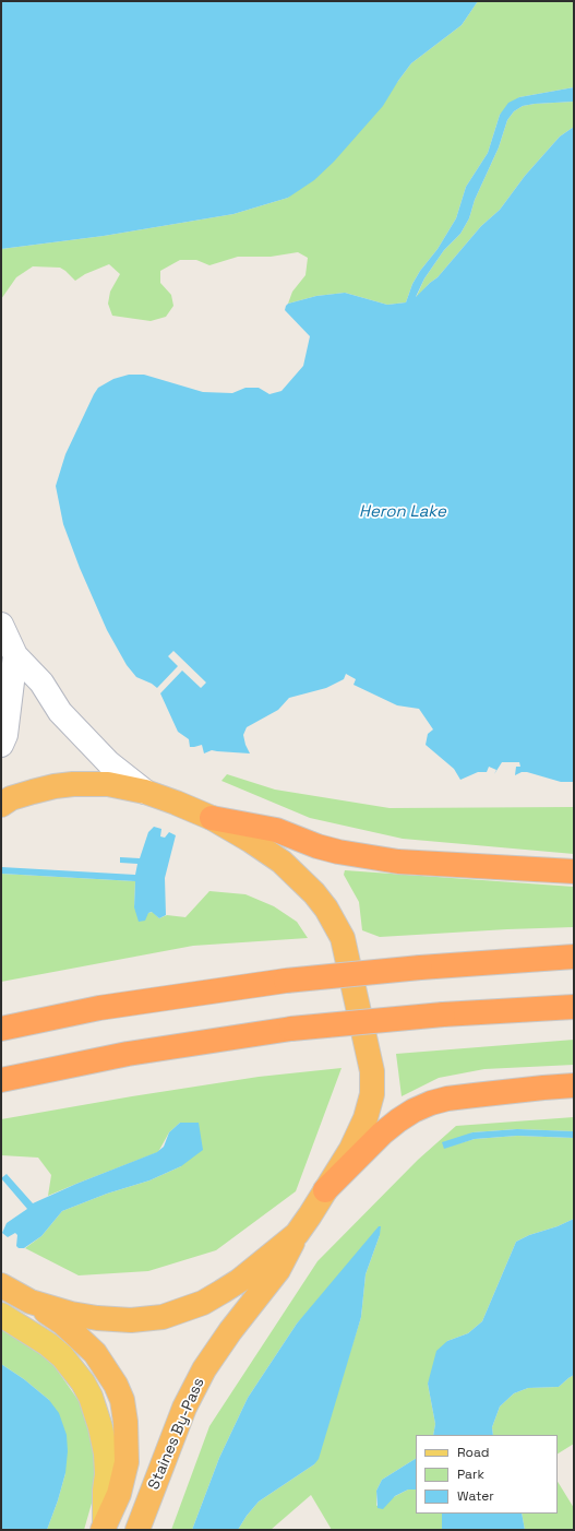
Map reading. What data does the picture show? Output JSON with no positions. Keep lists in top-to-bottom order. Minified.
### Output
{"streets":{"highway":["Staines By-Pass"]},"water":["Heron Lake"],"legend":["Road","Park","Water"]}
